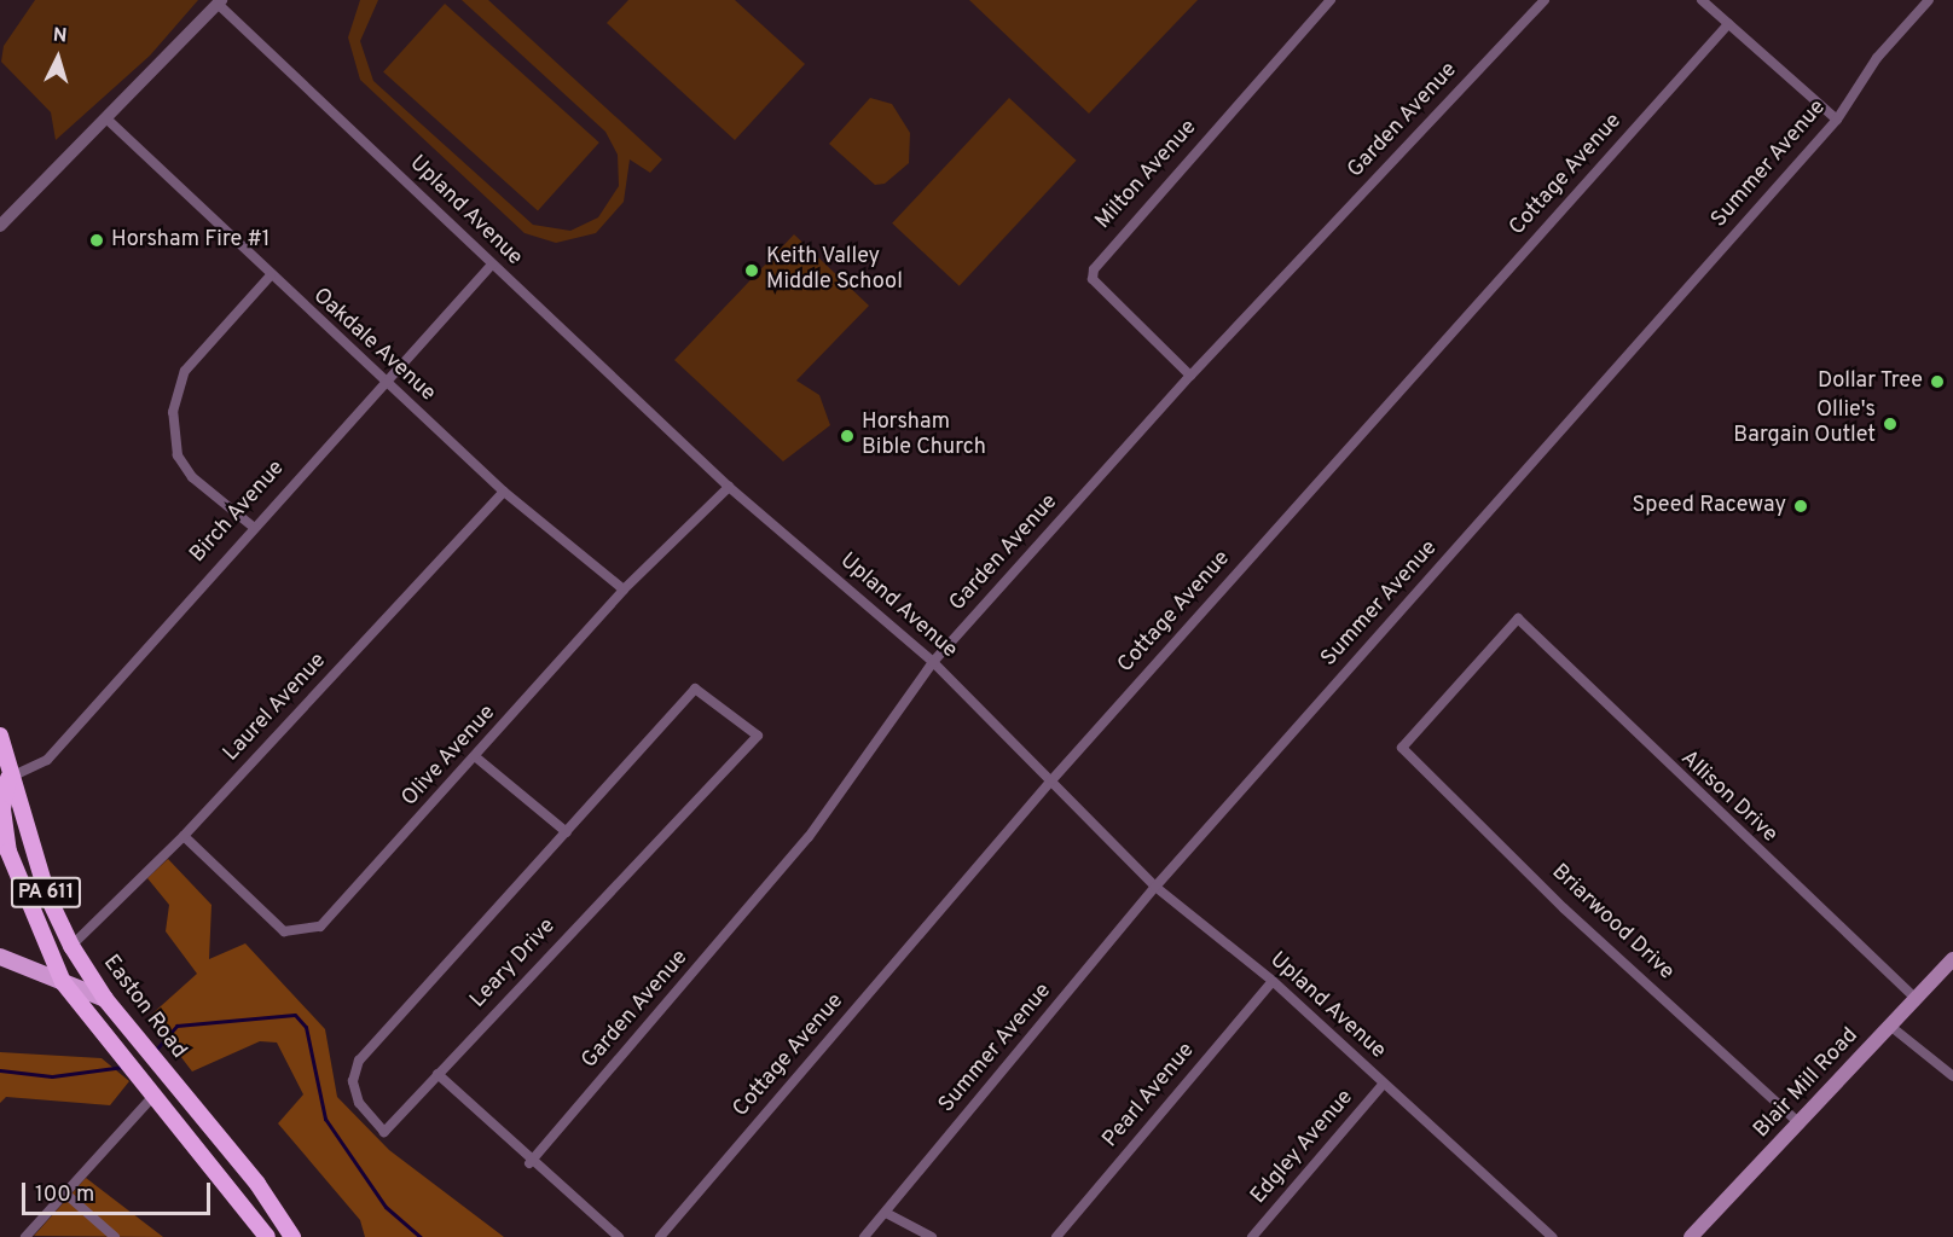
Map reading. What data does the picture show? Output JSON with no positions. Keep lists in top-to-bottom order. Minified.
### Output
{"streets":{"highway":["PA 611","Easton Road"],"main road":["Blair Mill Road"],"street":["Garden Avenue","Summer Avenue","Milton Avenue","Cottage Avenue","Upland Avenue","Oakdale Avenue","Birch Avenue","Laurel Avenue","Olive Avenue","Allison Drive","Briarwood Drive","Leary Drive","Pearl Avenue","Edgley Avenue"]},"crossings":[["Garden Avenue","Milton Avenue"],["Garden Avenue","Upland Avenue"],["Summer Avenue","Upland Avenue"],["Cottage Avenue","Upland Avenue"],["Upland Avenue","Birch Avenue"],["Upland Avenue","Olive Avenue"],["Upland Avenue","Pearl Avenue"],["Upland Avenue","Edgley Avenue"],["Oakdale Avenue","Birch Avenue"],["Oakdale Avenue","Laurel Avenue"],["Oakdale Avenue","Olive Avenue"],["Birch Avenue","Easton Road"],["Laurel Avenue","Olive Avenue"],["Laurel Avenue","Easton Road"],["Allison Drive","Briarwood Drive"],["Allison Drive","Blair Mill Road"],["Briarwood Drive","Blair Mill Road"]],"places":["Horsham Fire #1","Keith Valley Middle School","Dollar Tree","Ollie's Bargain Outlet","Horsham Bible Church","Speed Raceway"],"scale_bar":"100 m","north":"top"}
